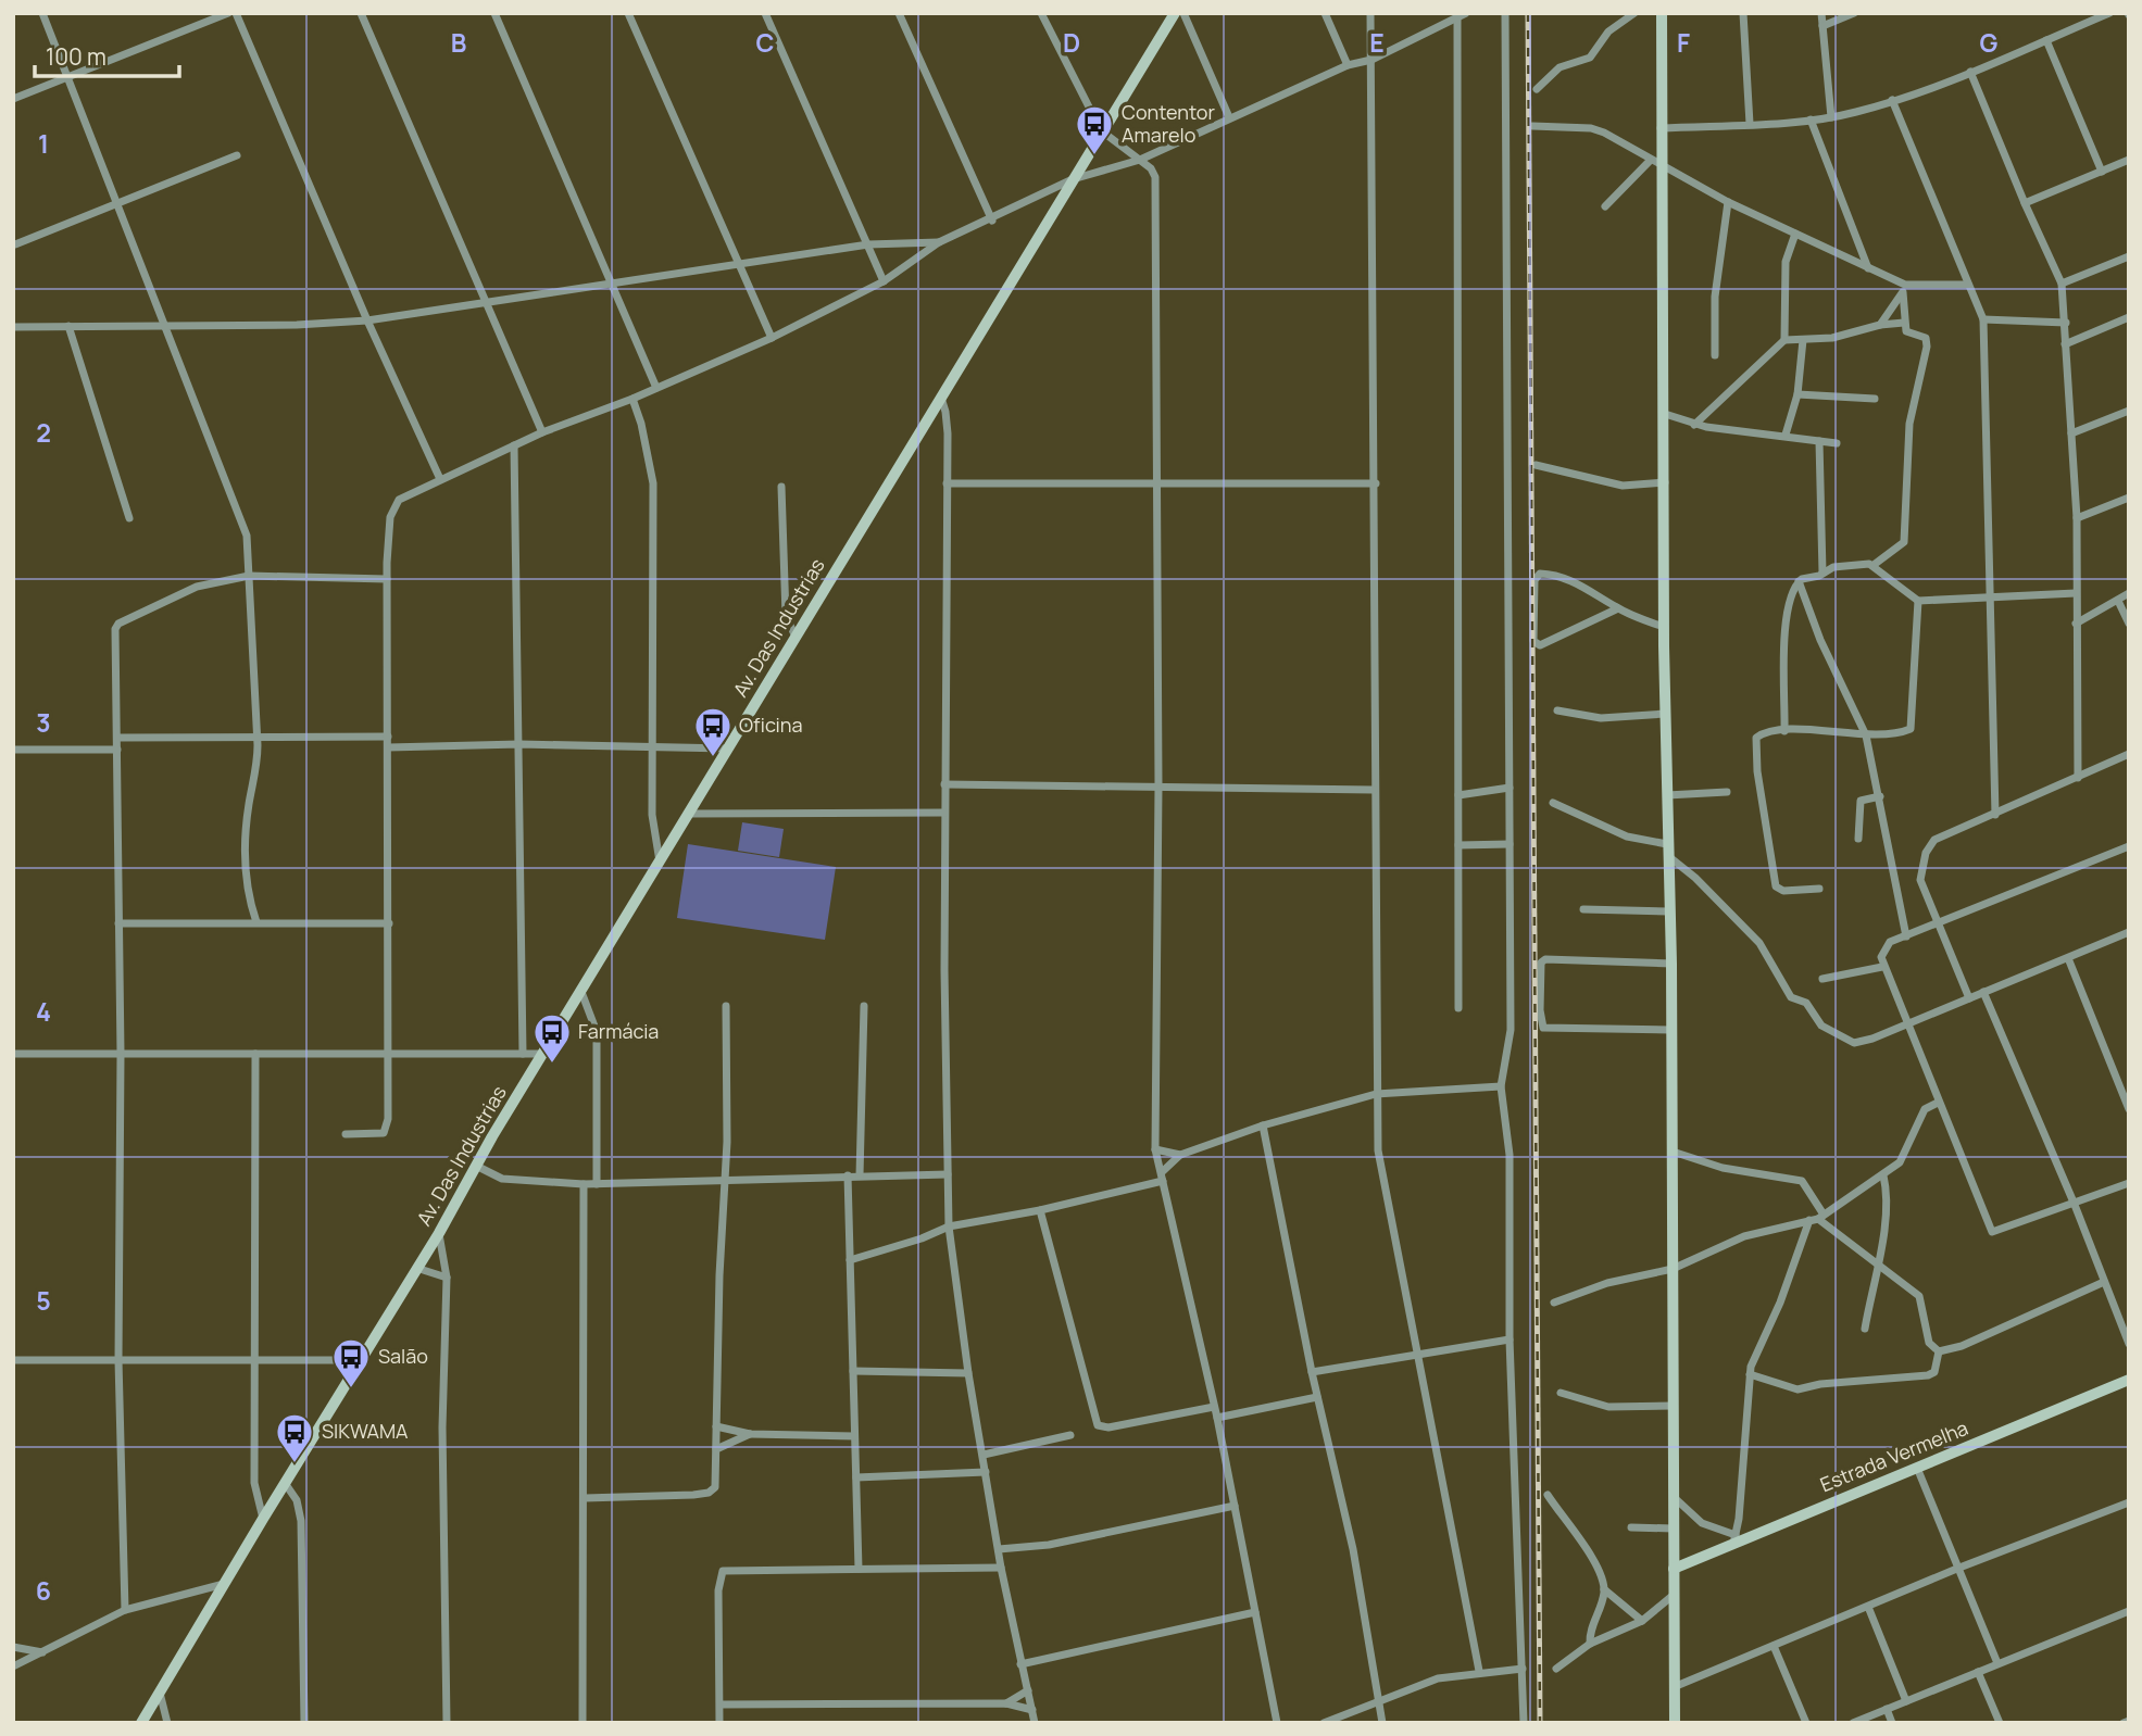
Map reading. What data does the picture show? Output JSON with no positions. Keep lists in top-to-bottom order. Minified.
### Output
{"streets":{"street":["Av. Das Industrias","Estrada Vermelha"]},"places":{"bus stop":["Contentor Amarelo","Oficina","Farmácia","Salão","SIKWAMA"]},"scale_bar":"100 m","grid":{"columns":["B","C","D","E","F","G"],"rows":["1","2","3","4","5","6"]}}
